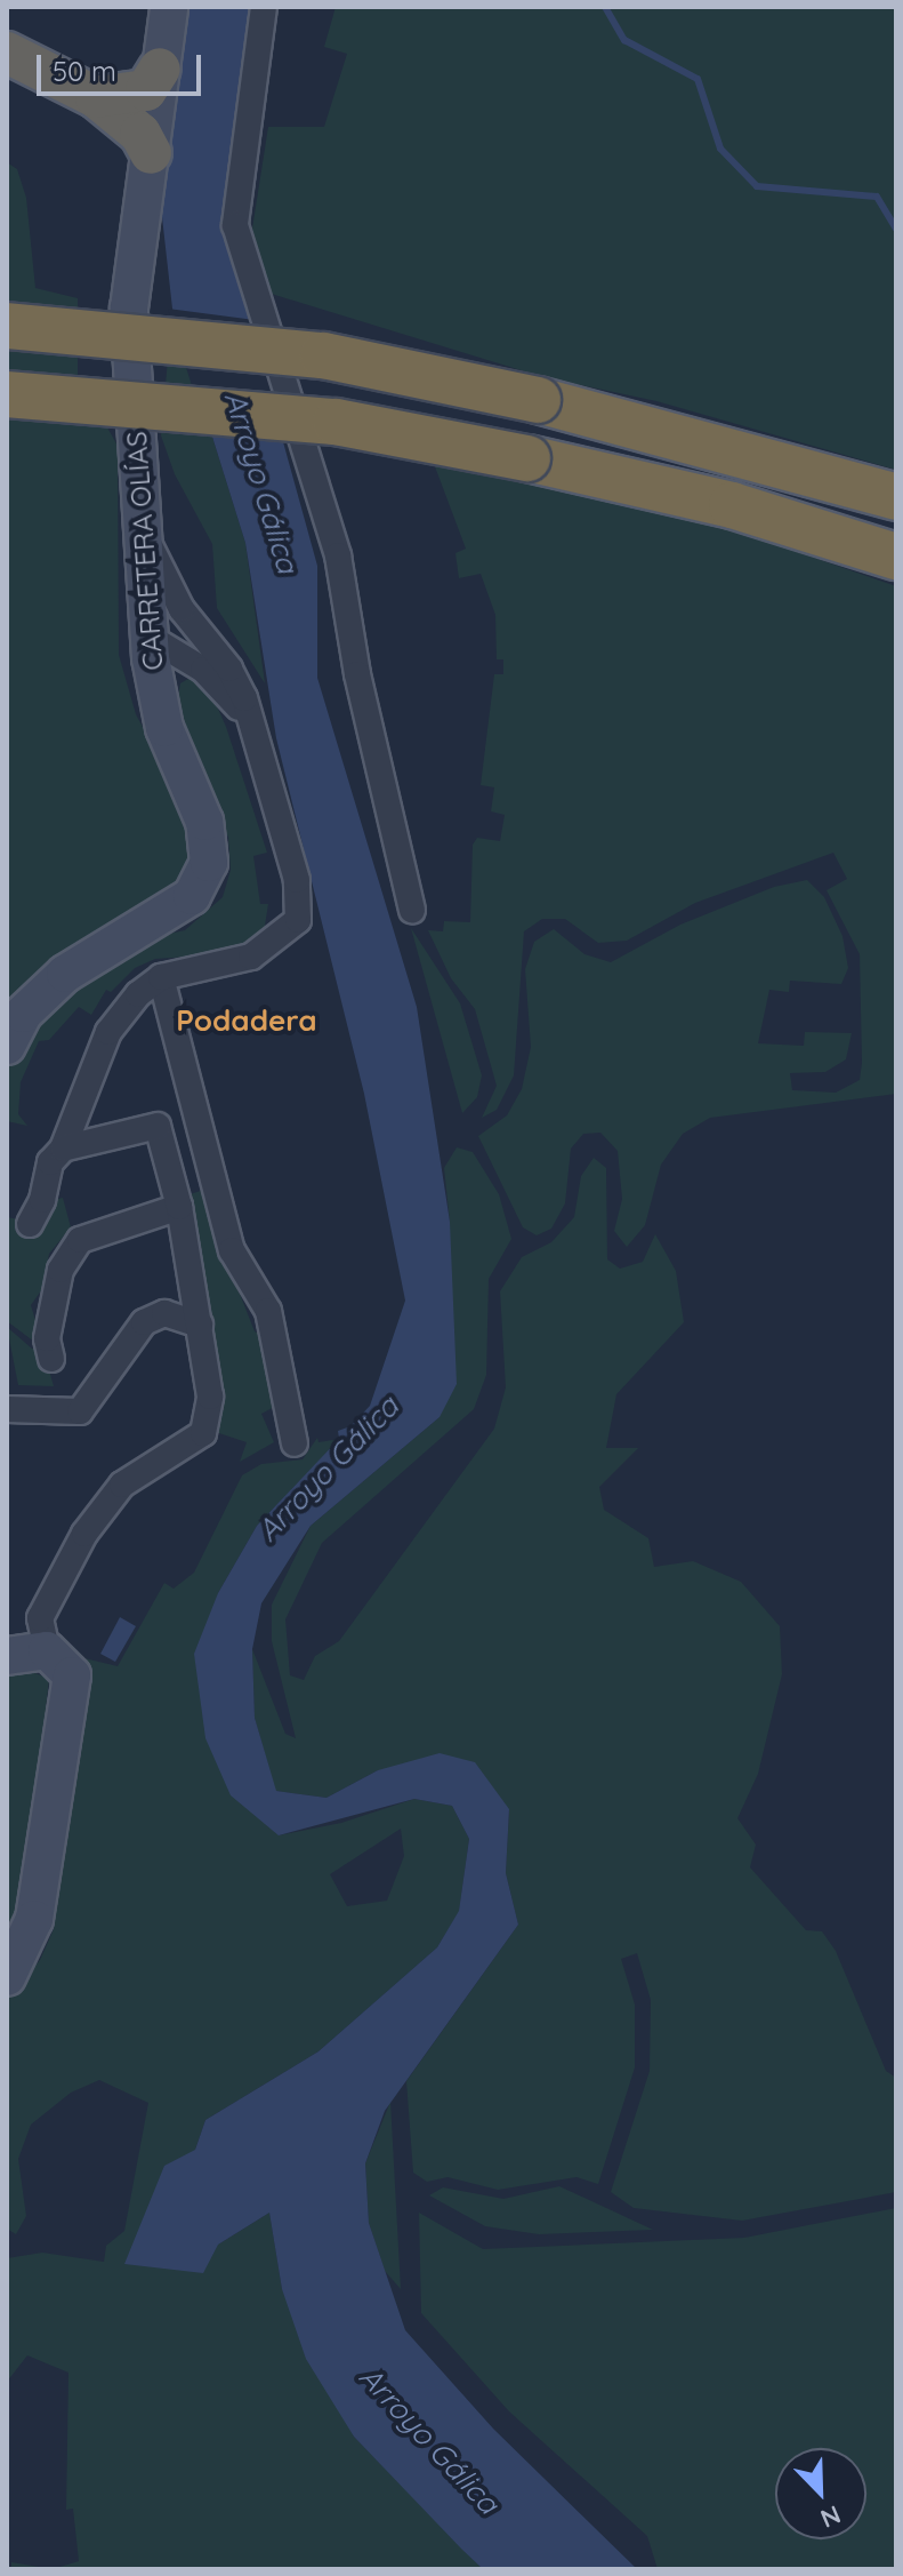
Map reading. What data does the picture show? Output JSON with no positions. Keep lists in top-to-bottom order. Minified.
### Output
{"streets":{"main road":["CARRETERA OLÍAS"]},"districts":["Podadera"],"water":["Arroyo Gálica"],"scale_bar":"50 m","north":"bottom right"}
